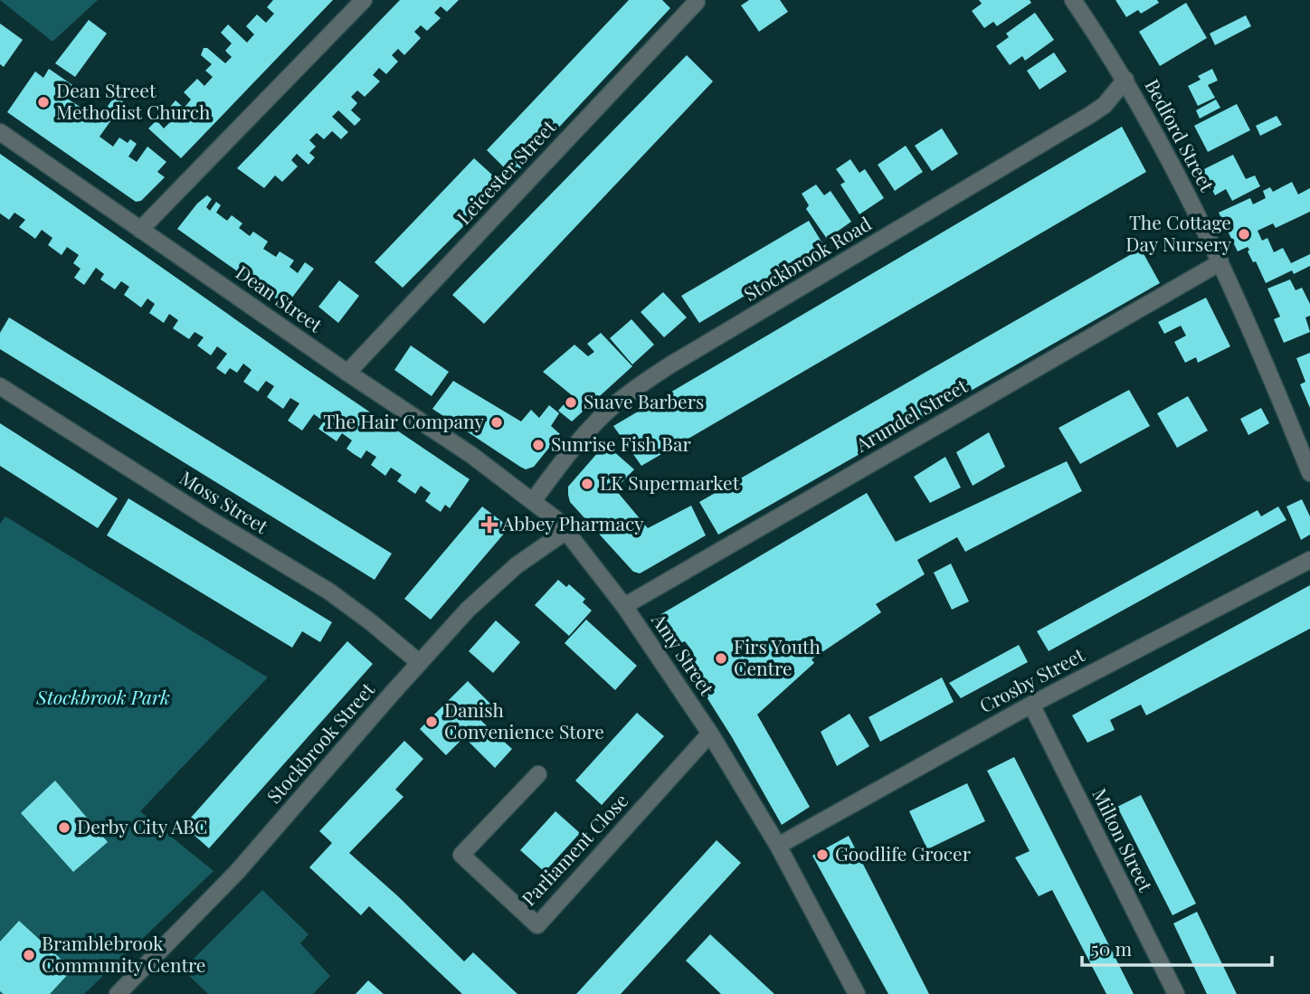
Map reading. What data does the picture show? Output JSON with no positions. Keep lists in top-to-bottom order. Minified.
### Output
{"streets":{"street":["Bedford Street","Leicester Street","Stockbrook Road","Dean Street","Arundel Street","Moss Street","Amy Street","Crosby Street","Stockbrook Street","Milton Street","Parliament Close"]},"crossings":[["Bedford Street","Stockbrook Road"],["Bedford Street","Arundel Street"],["Leicester Street","Dean Street"],["Stockbrook Road","Dean Street"],["Stockbrook Road","Amy Street"],["Dean Street","Amy Street"],["Arundel Street","Amy Street"],["Moss Street","Stockbrook Street"],["Amy Street","Crosby Street"],["Amy Street","Stockbrook Street"],["Amy Street","Parliament Close"],["Crosby Street","Milton Street"]],"parks":["Stockbrook Park"],"places":{"other":["Dean Street Methodist Church","The Cottage Day Nursery","Suave Barbers","The Hair Company","Sunrise Fish Bar","LK Supermarket","Firs Youth Centre","Danish Convenience Store","Derby City ABC","Goodlife Grocer","Bramblebrook Community Centre"],"health":["Abbey Pharmacy"]},"scale_bar":"50 m"}
